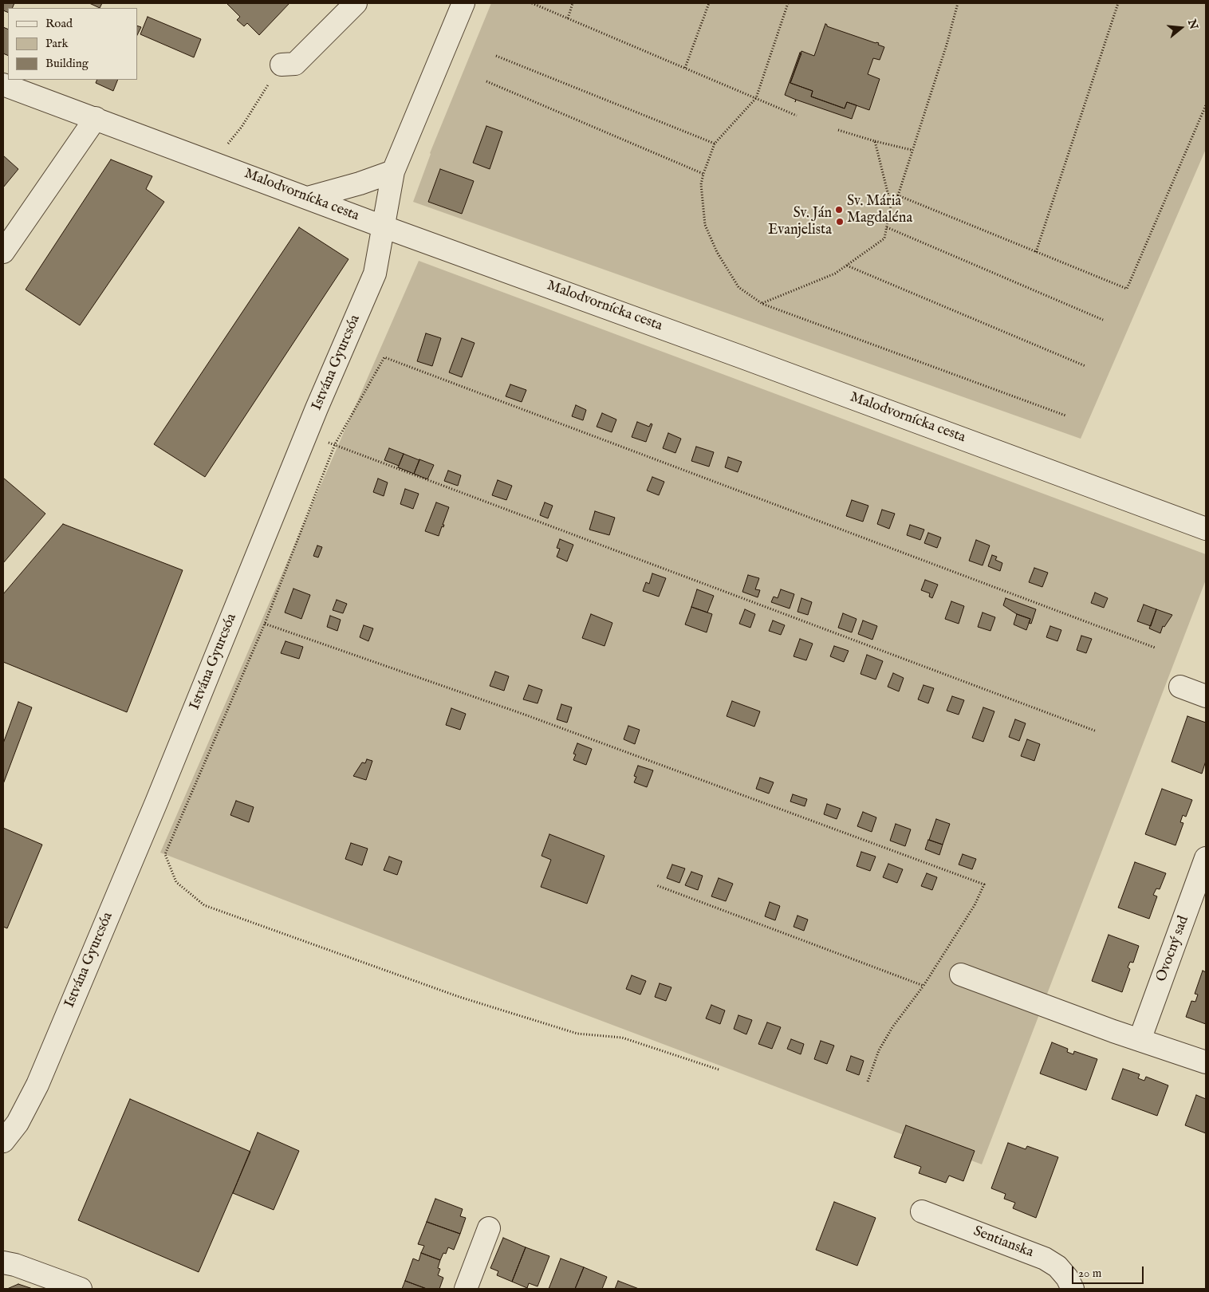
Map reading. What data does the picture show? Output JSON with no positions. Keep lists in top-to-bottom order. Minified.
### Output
{"streets":{"street":["Malodvornícka cesta","Istvána Gyurcsóa","Ovocný sad","Sentianska"]},"crossings":[["Malodvornícka cesta","Istvána Gyurcsóa"]],"places":["Sv. Mária Magdaléna","Sv. Ján Evanjelista"],"legend":["Road","Park","Building"],"scale_bar":"20 m","north":"right"}
